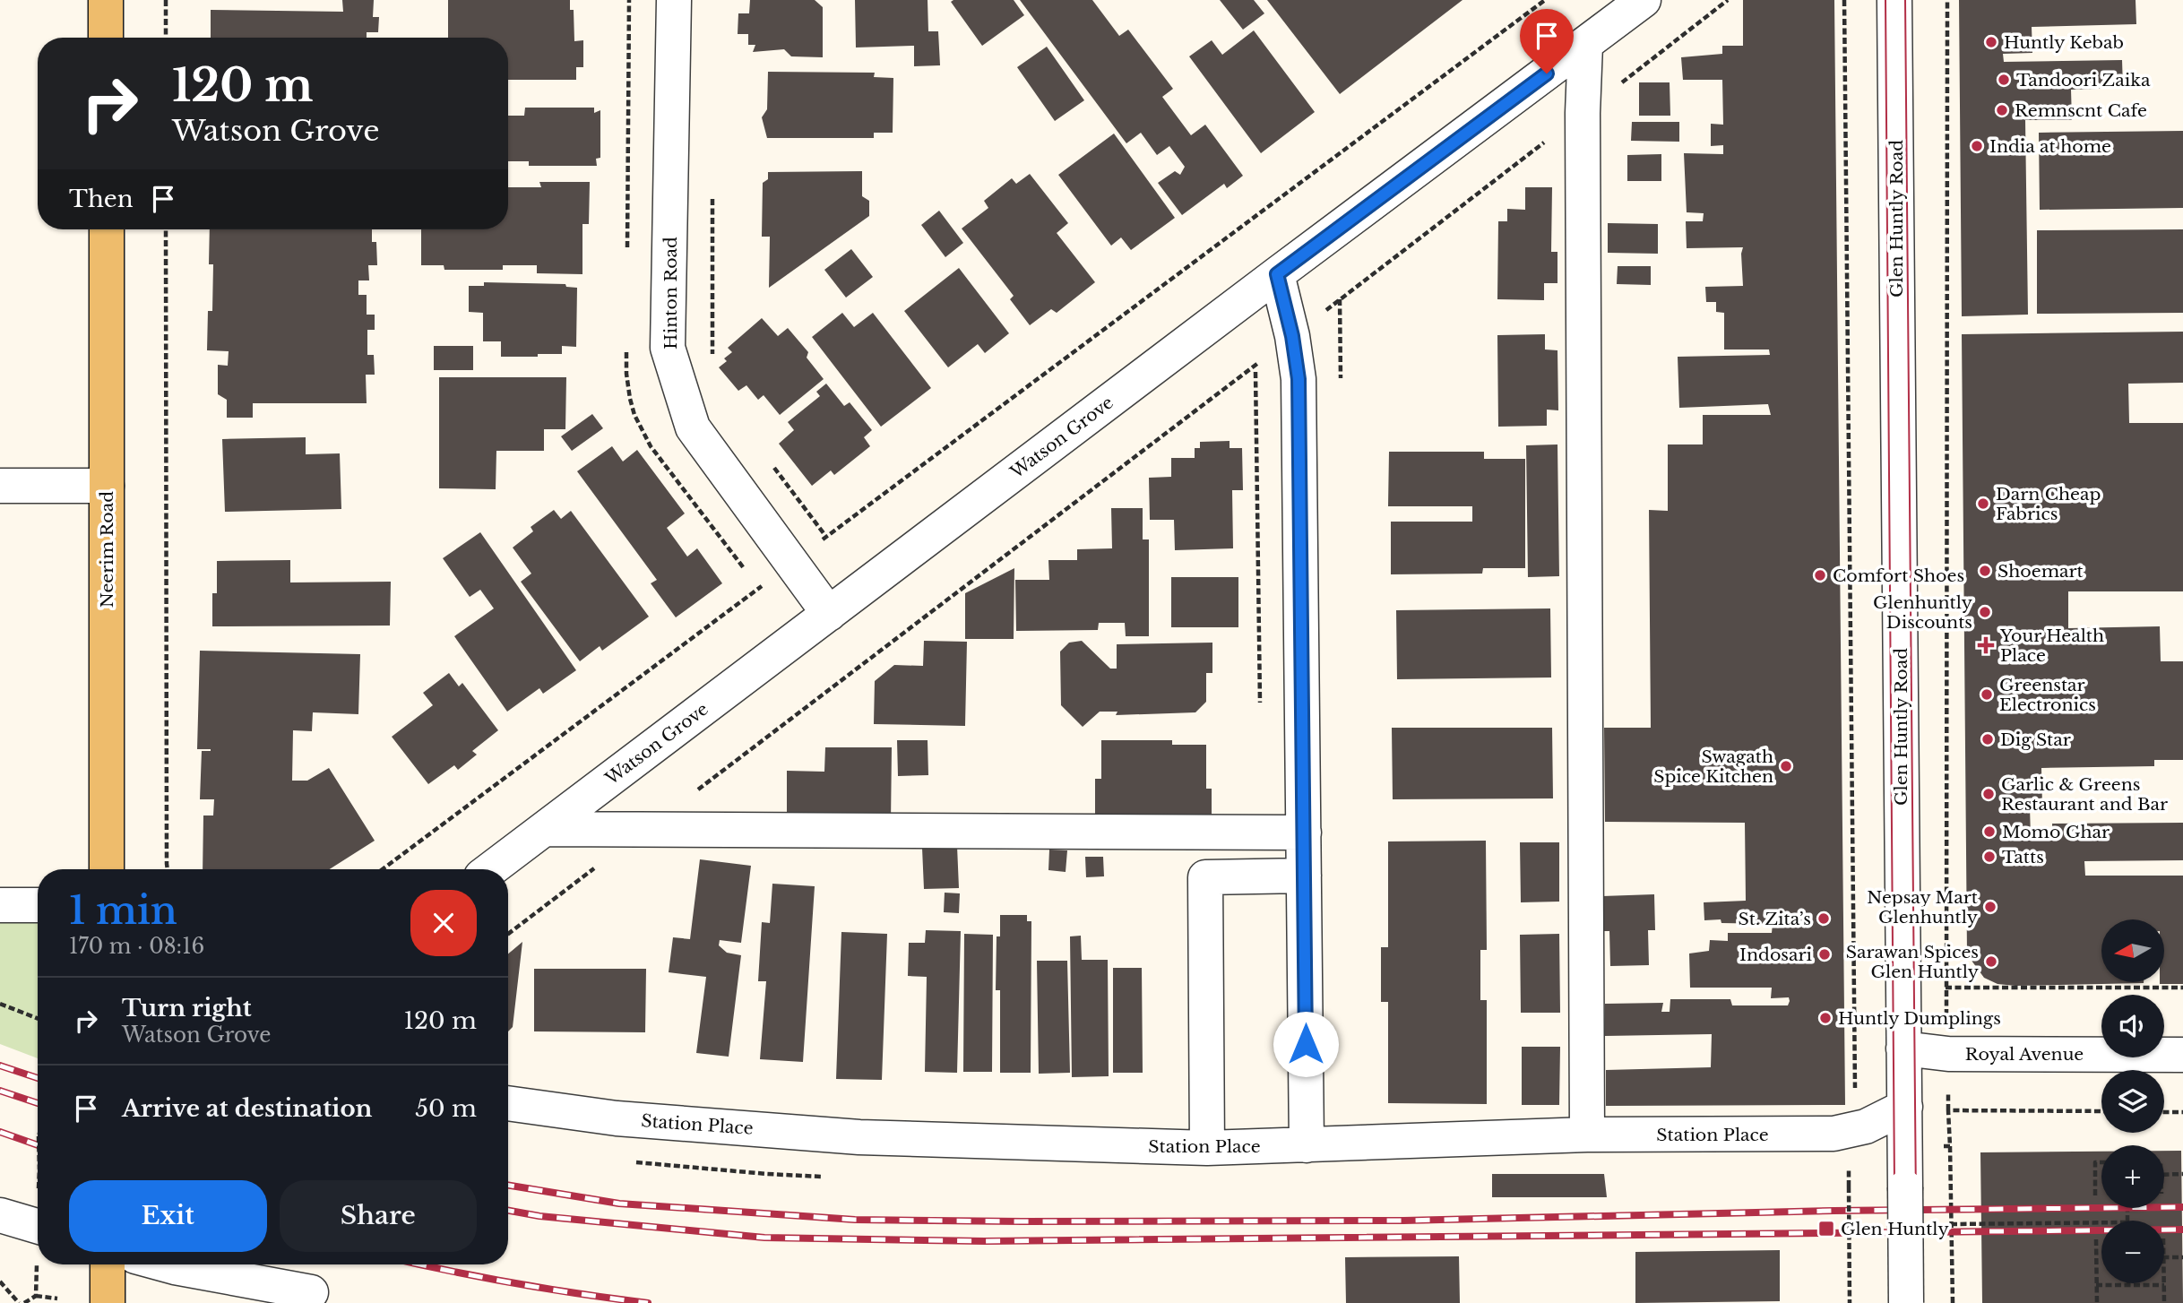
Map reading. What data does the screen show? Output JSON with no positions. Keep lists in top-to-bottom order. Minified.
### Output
{"streets":{"main road":["Neerim Road"],"street":["Glen Huntly Road","Hinton Road","Watson Grove","Royal Avenue","Station Place"]},"crossings":[["Glen Huntly Road","Royal Avenue"],["Glen Huntly Road","Station Place"],["Hinton Road","Watson Grove"]],"places":{"other":["Huntly Kebab","Tandoori Zaika","Remnscnt Cafe","India at home","Darn Cheap Fabrics","Shoemart","Comfort Shoes","Glenhuntly Discounts","Greenstar Electronics","Dig Star","Swagath Spice Kitchen","Garlic & Greens Restaurant and Bar","Momo Ghar","Tatts","Nepsay Mart Glenhuntly","St. Zita’s","Indosari","Sarawan Spices Glen Huntly","Huntly Dumplings"],"health":["Your Health Place"],"transit":["Glen Huntly"]},"north":"left","page":{"turn":["120 m","Watson Grove"],"then":"Then","heading":["1 min","170 m · 08:16"],"map_buttons":["+","−"],"list":[{"name":"Turn right","note":"Watson Grove","value":"120 m"},{"name":"Arrive at destination","value":"50 m"}],"buttons":["Exit","Share"]}}
